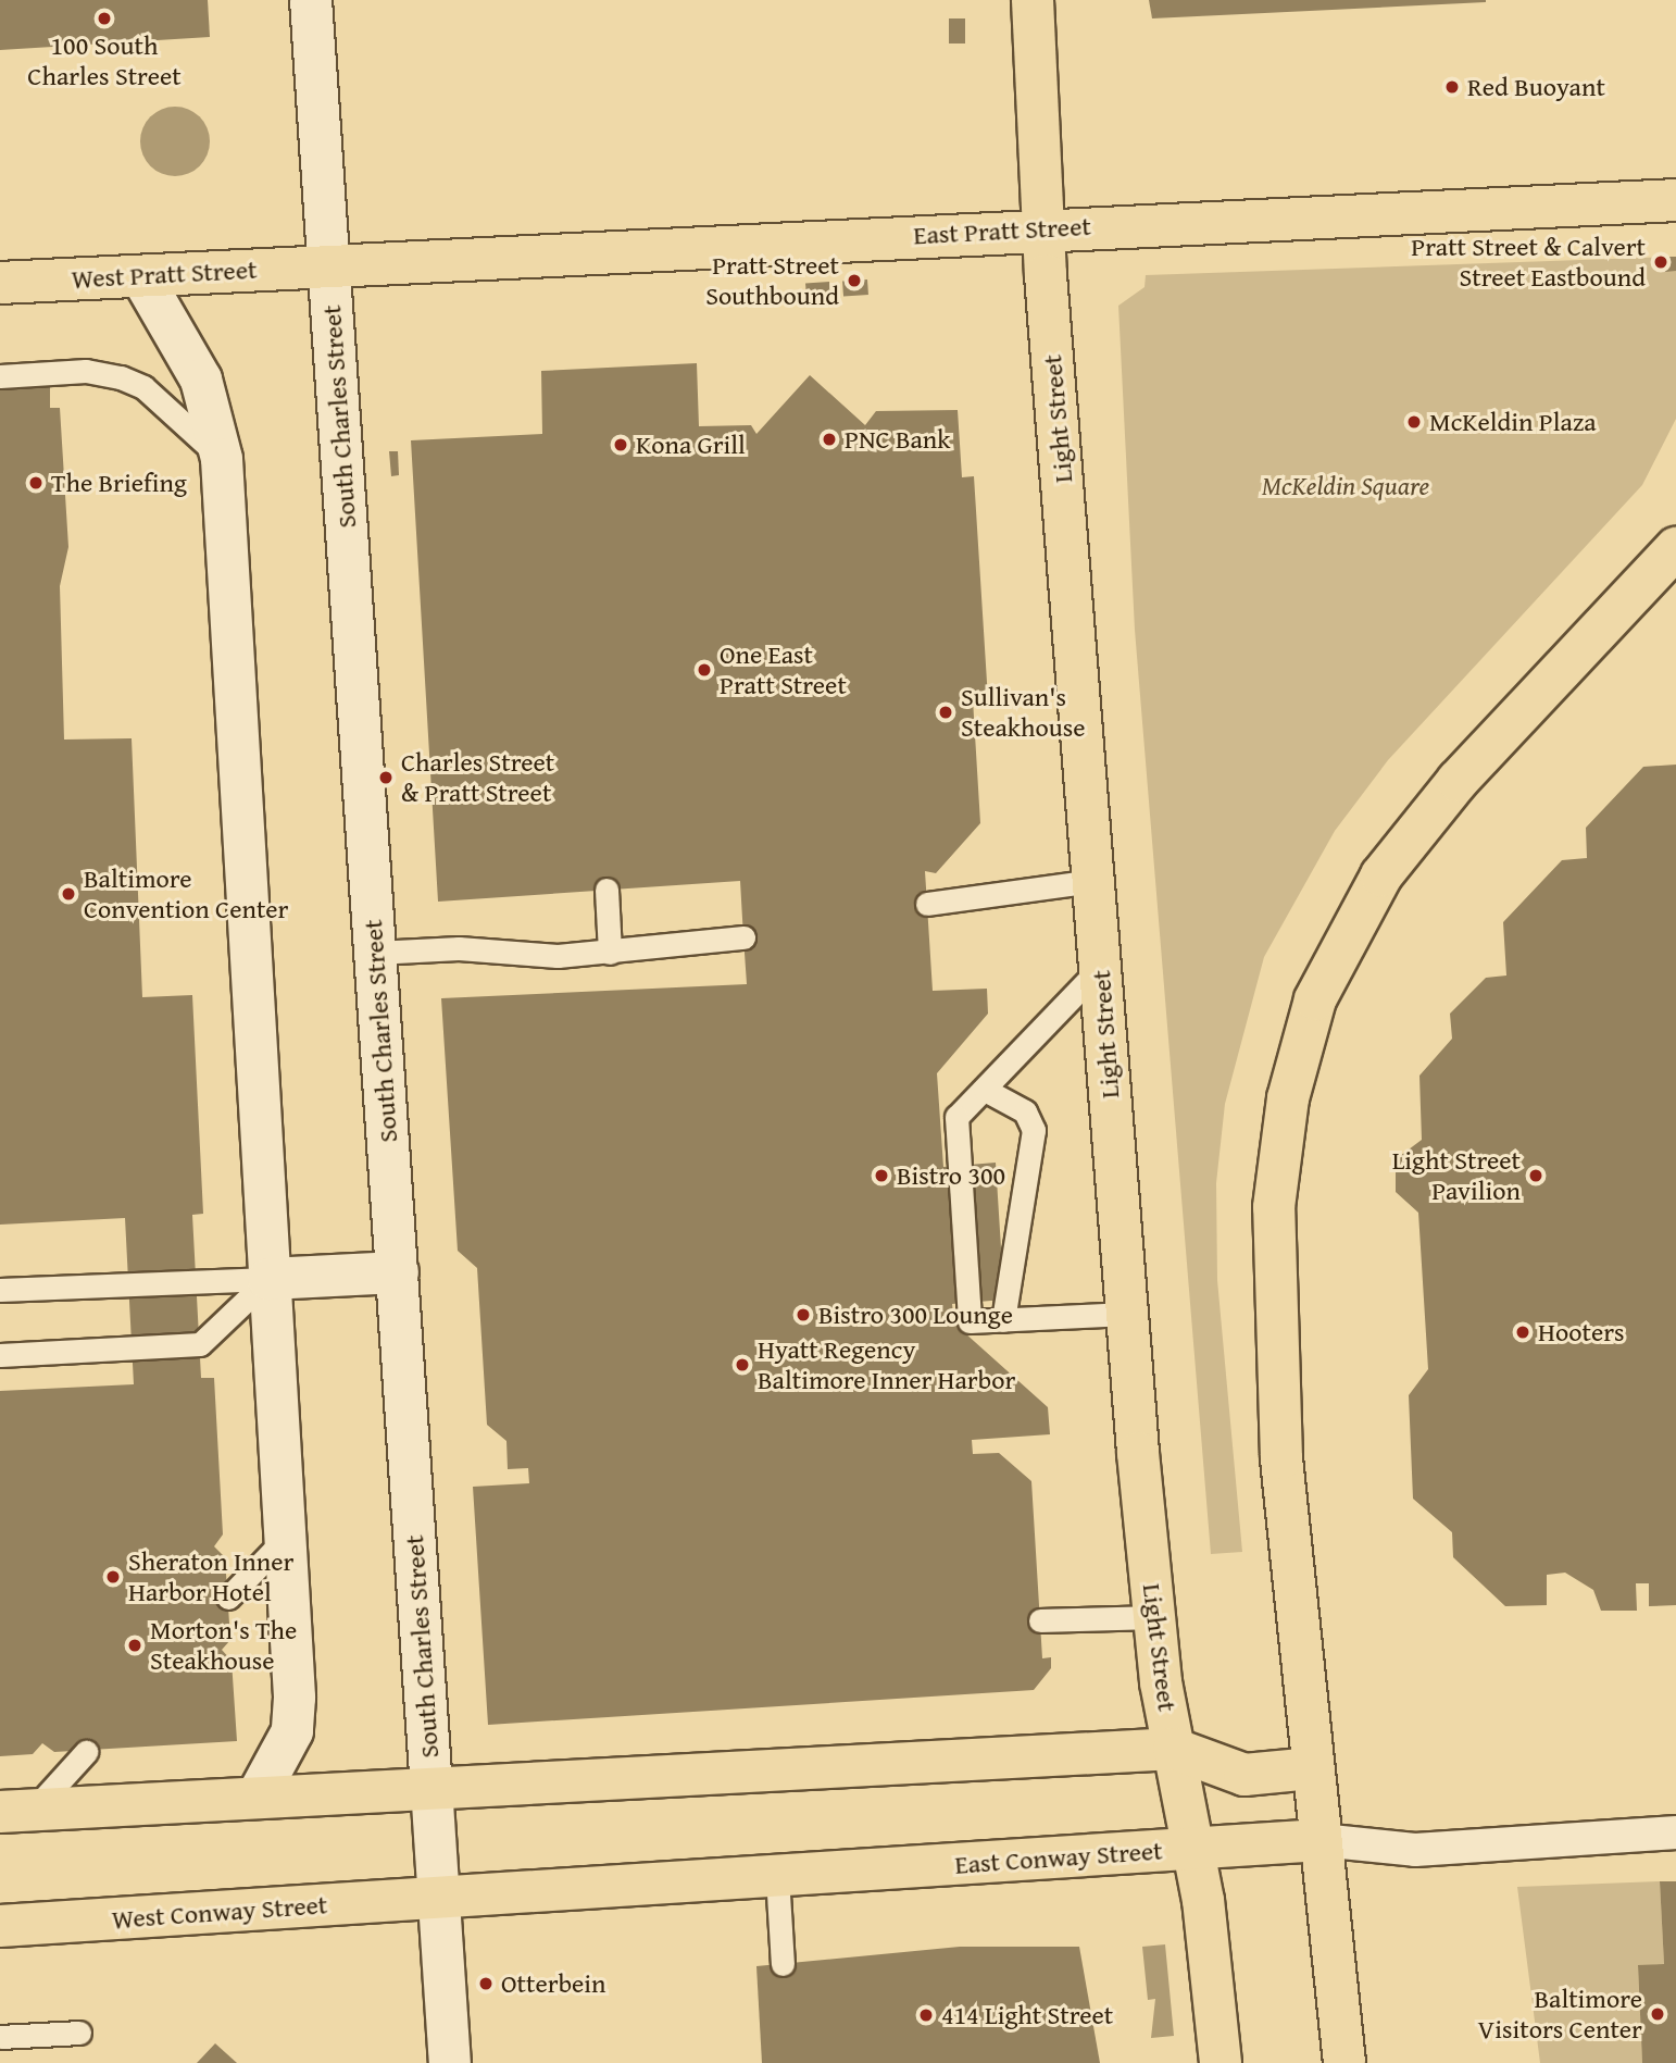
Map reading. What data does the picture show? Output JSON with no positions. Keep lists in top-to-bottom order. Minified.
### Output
{"streets":{"main road":["East Pratt Street","West Pratt Street","Light Street","East Conway Street","West Conway Street"],"street":["South Charles Street"]},"crossings":[["East Pratt Street","West Pratt Street"],["East Pratt Street","South Charles Street"],["East Pratt Street","Light Street"],["West Pratt Street","South Charles Street"],["South Charles Street","East Conway Street"],["South Charles Street","West Conway Street"],["Light Street","East Conway Street"],["East Conway Street","West Conway Street"]],"parks":["McKeldin Square"],"places":["100 South Charles Street","Red Buoyant","Pratt Street & Calvert Street Eastbound","Pratt Street Southbound","McKeldin Plaza","PNC Bank","Kona Grill","The Briefing","One East Pratt Street","Sullivan's Steakhouse","Charles Street & Pratt Street","Baltimore Convention Center","Bistro 300","Light Street Pavilion","Bistro 300 Lounge","Hooters","Hyatt Regency Baltimore Inner Harbor","Sheraton Inner Harbor Hotel","Morton's The Steakhouse","Otterbein","Baltimore Visitors Center","414 Light Street"]}
